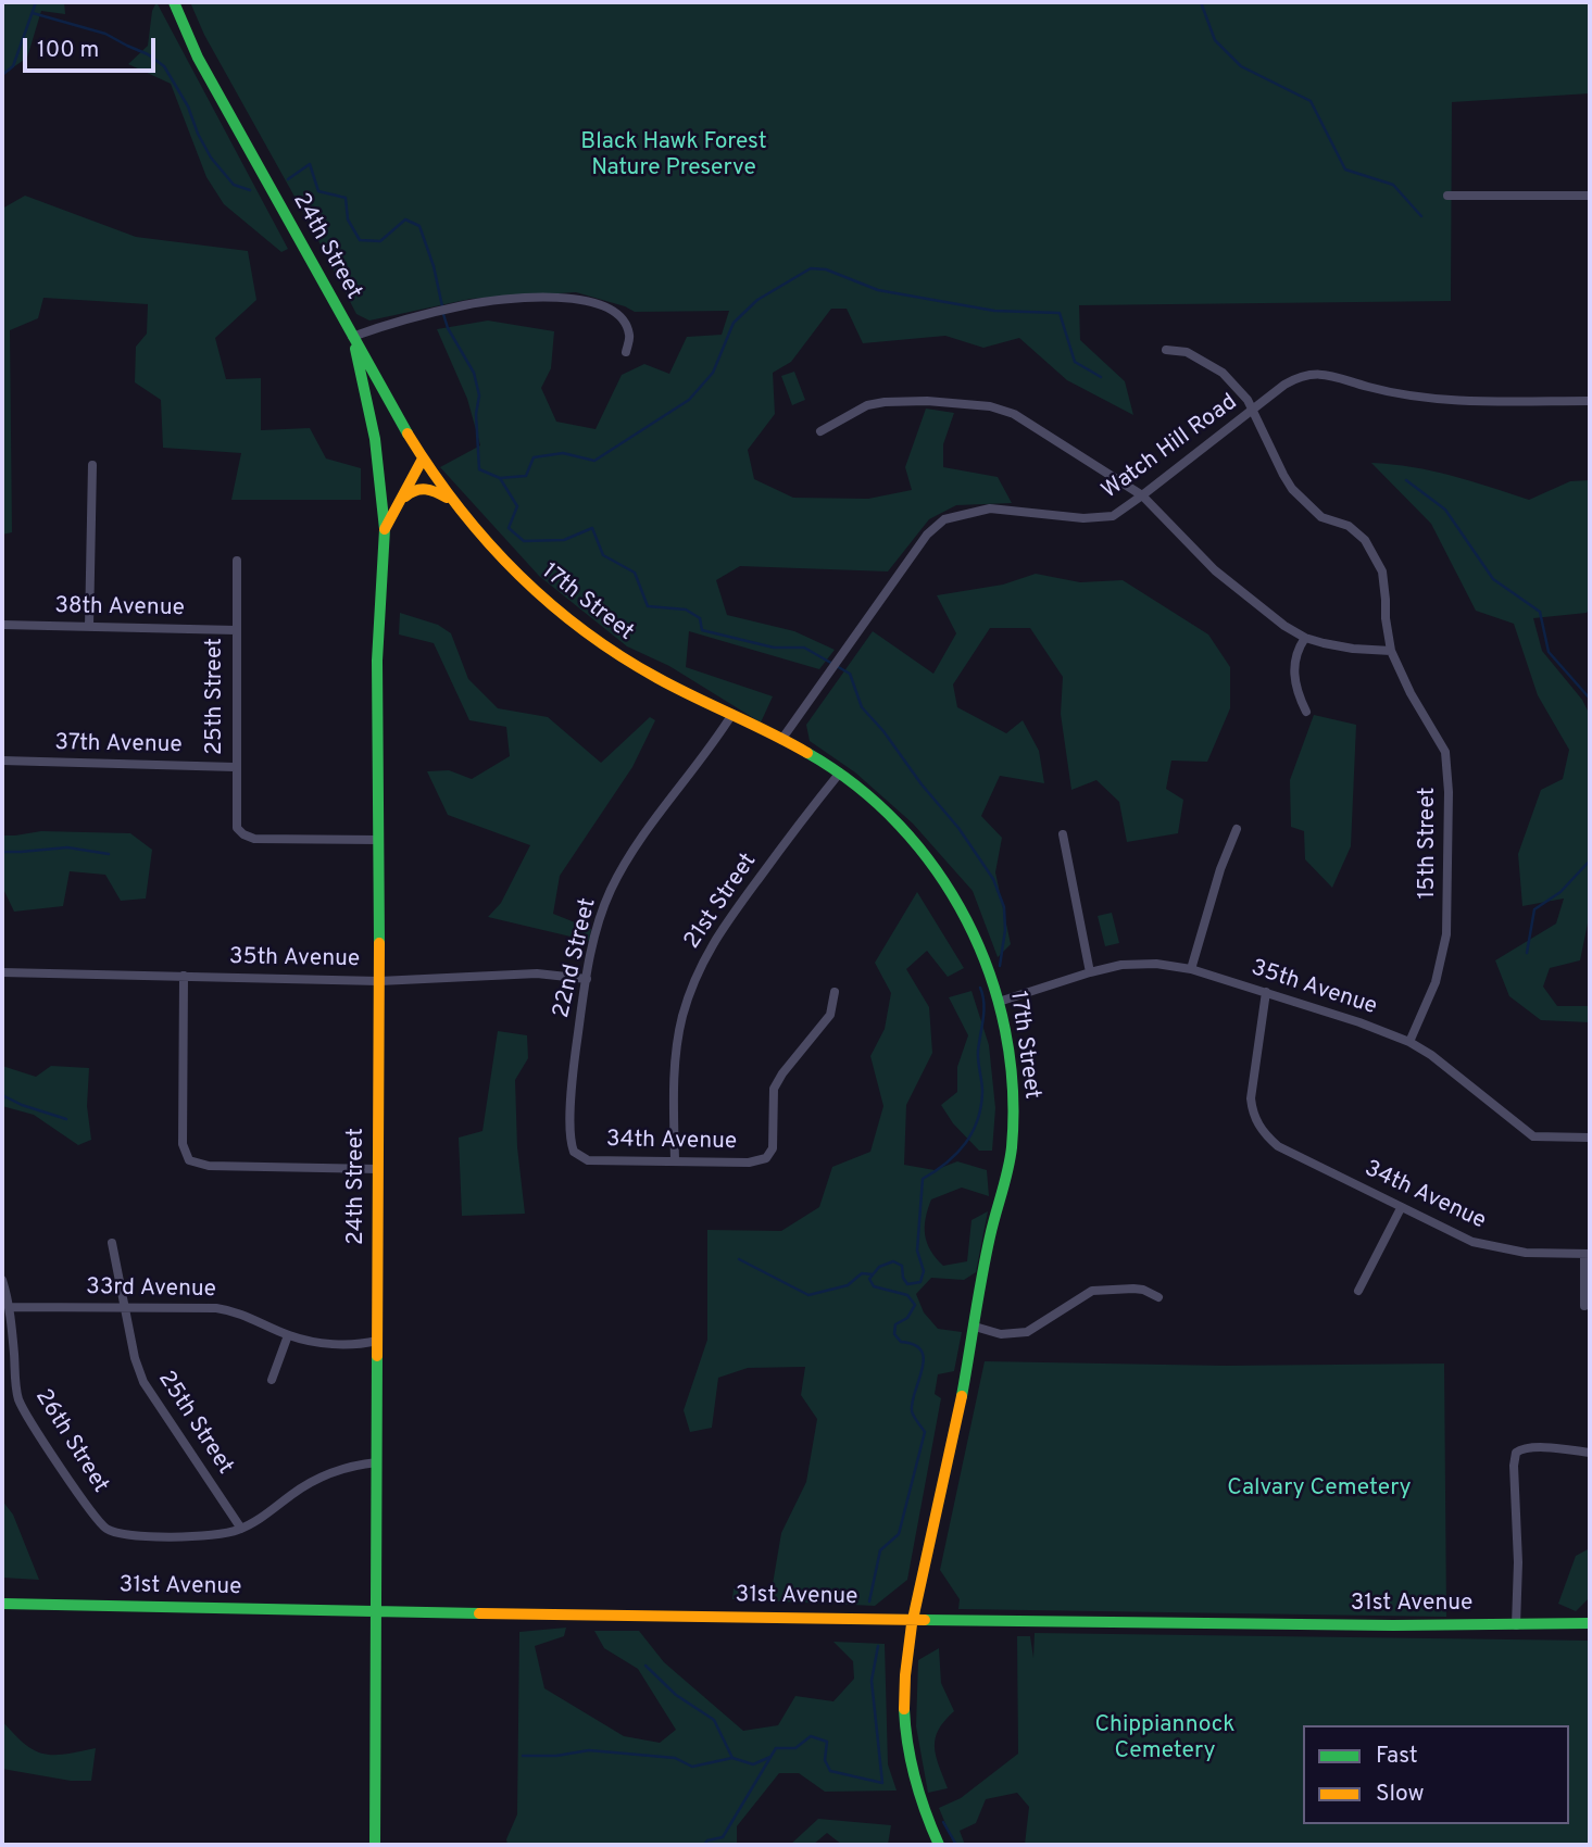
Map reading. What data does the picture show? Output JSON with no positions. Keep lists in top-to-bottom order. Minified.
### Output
{"streets":{"street":["24th Street","Watch Hill Road","17th Street","38th Avenue","25th Street","37th Avenue","15th Street","21st Street","22nd Street","35th Avenue","34th Avenue","33rd Avenue","26th Street","31st Avenue"]},"crossings":[["24th Street","17th Street"],["24th Street","25th Street"],["24th Street","35th Avenue"],["24th Street","33rd Avenue"],["24th Street","31st Avenue"],["Watch Hill Road","17th Street"],["Watch Hill Road","15th Street"],["17th Street","21st Street"],["17th Street","22nd Street"],["17th Street","35th Avenue"],["17th Street","31st Avenue"],["38th Avenue","25th Street"],["25th Street","37th Avenue"],["25th Street","33rd Avenue"],["25th Street","26th Street"],["15th Street","35th Avenue"],["21st Street","34th Avenue"],["22nd Street","35th Avenue"],["22nd Street","34th Avenue"],["35th Avenue","34th Avenue"],["33rd Avenue","26th Street"]],"parks":["Black Hawk Forest Nature Preserve","Calvary Cemetery","Chippiannock Cemetery"],"legend":["Fast","Slow"],"scale_bar":"100 m"}
